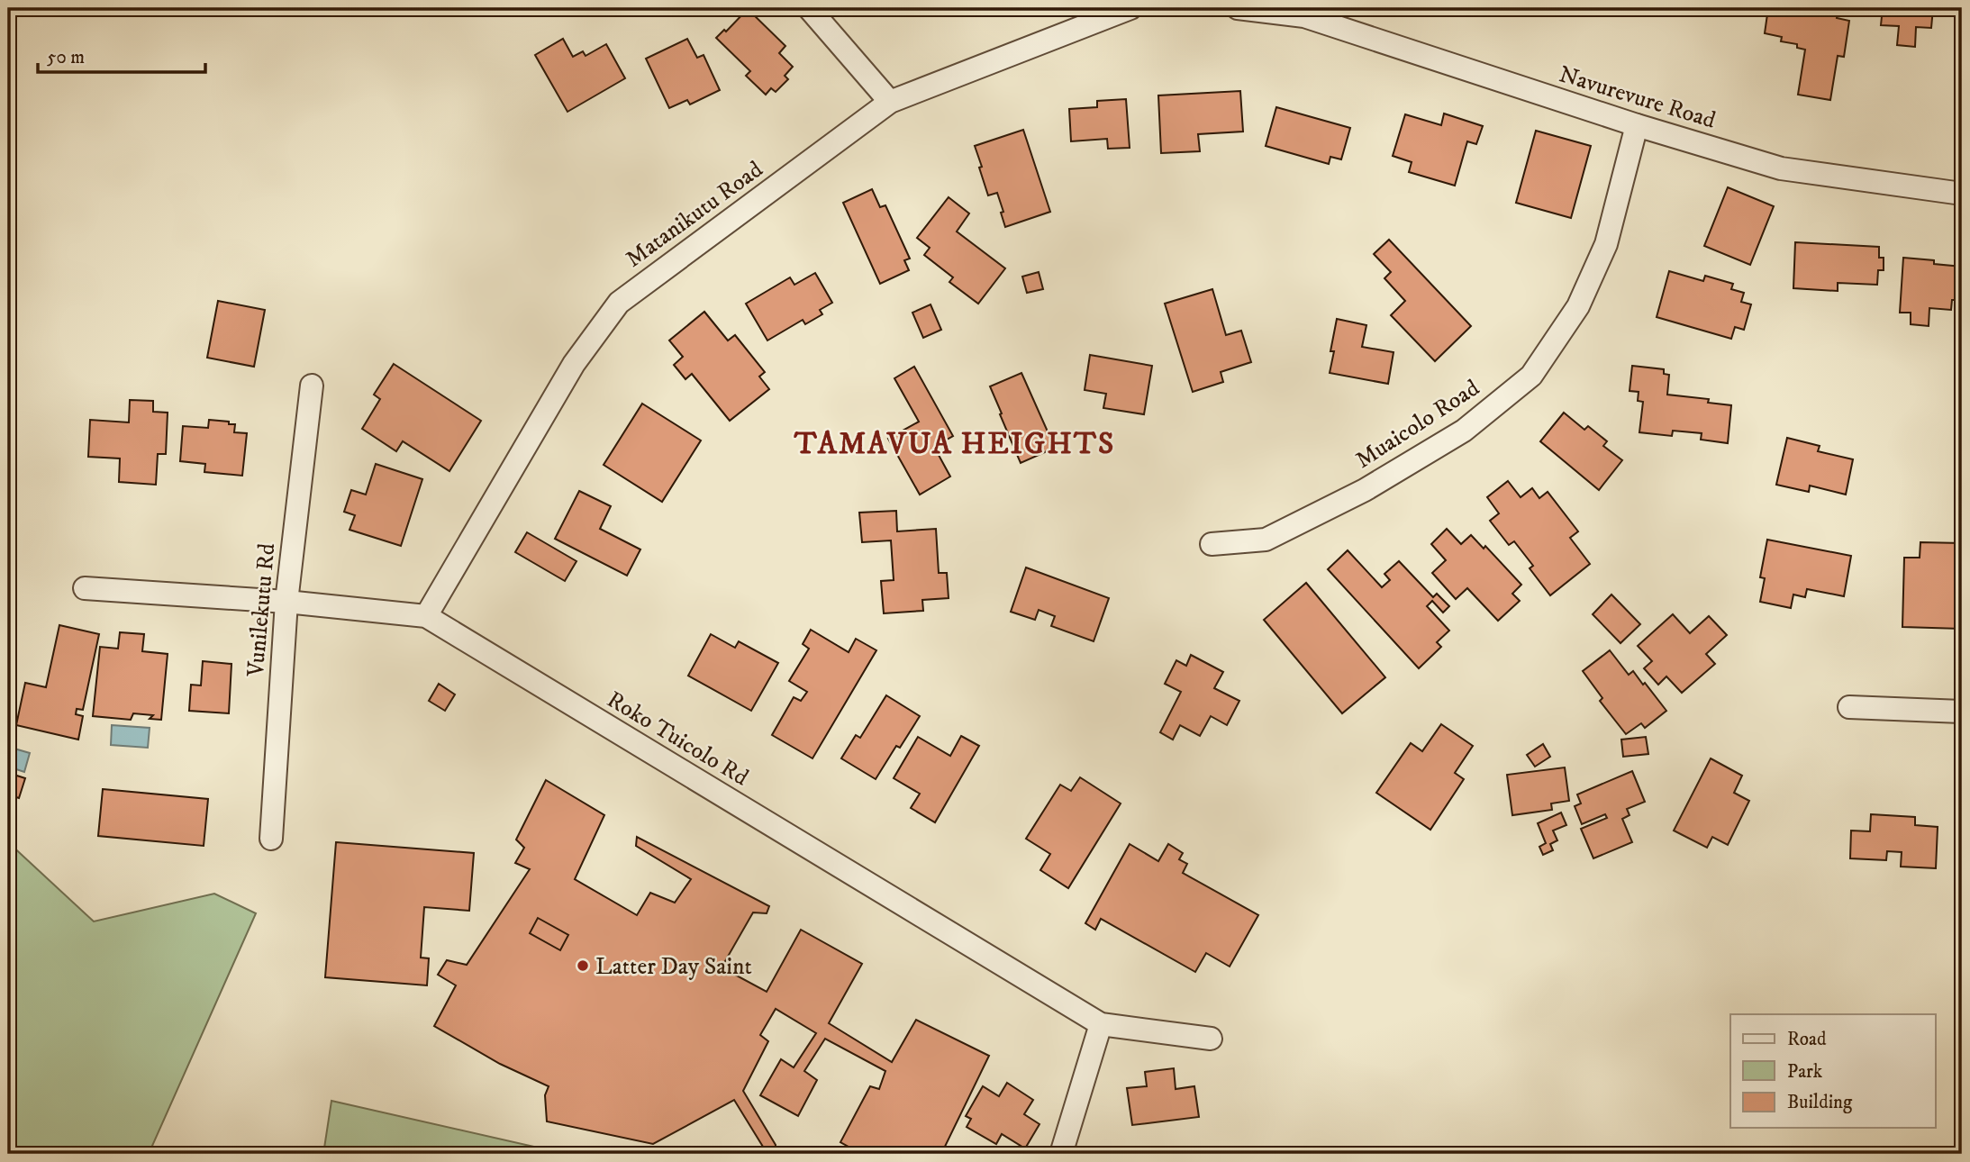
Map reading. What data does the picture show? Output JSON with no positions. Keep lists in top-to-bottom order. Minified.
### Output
{"streets":{"street":["Navurevure Road","Matanikutu Road","Muaicolo Road","Vunilekutu Rd","Roko Tuicolo Rd"]},"crossings":[["Navurevure Road","Muaicolo Road"],["Matanikutu Road","Roko Tuicolo Rd"],["Vunilekutu Rd","Roko Tuicolo Rd"]],"districts":["TAMAVUA HEIGHTS"],"places":["Latter Day Saint"],"legend":["Road","Park","Building"],"scale_bar":"50 m"}
